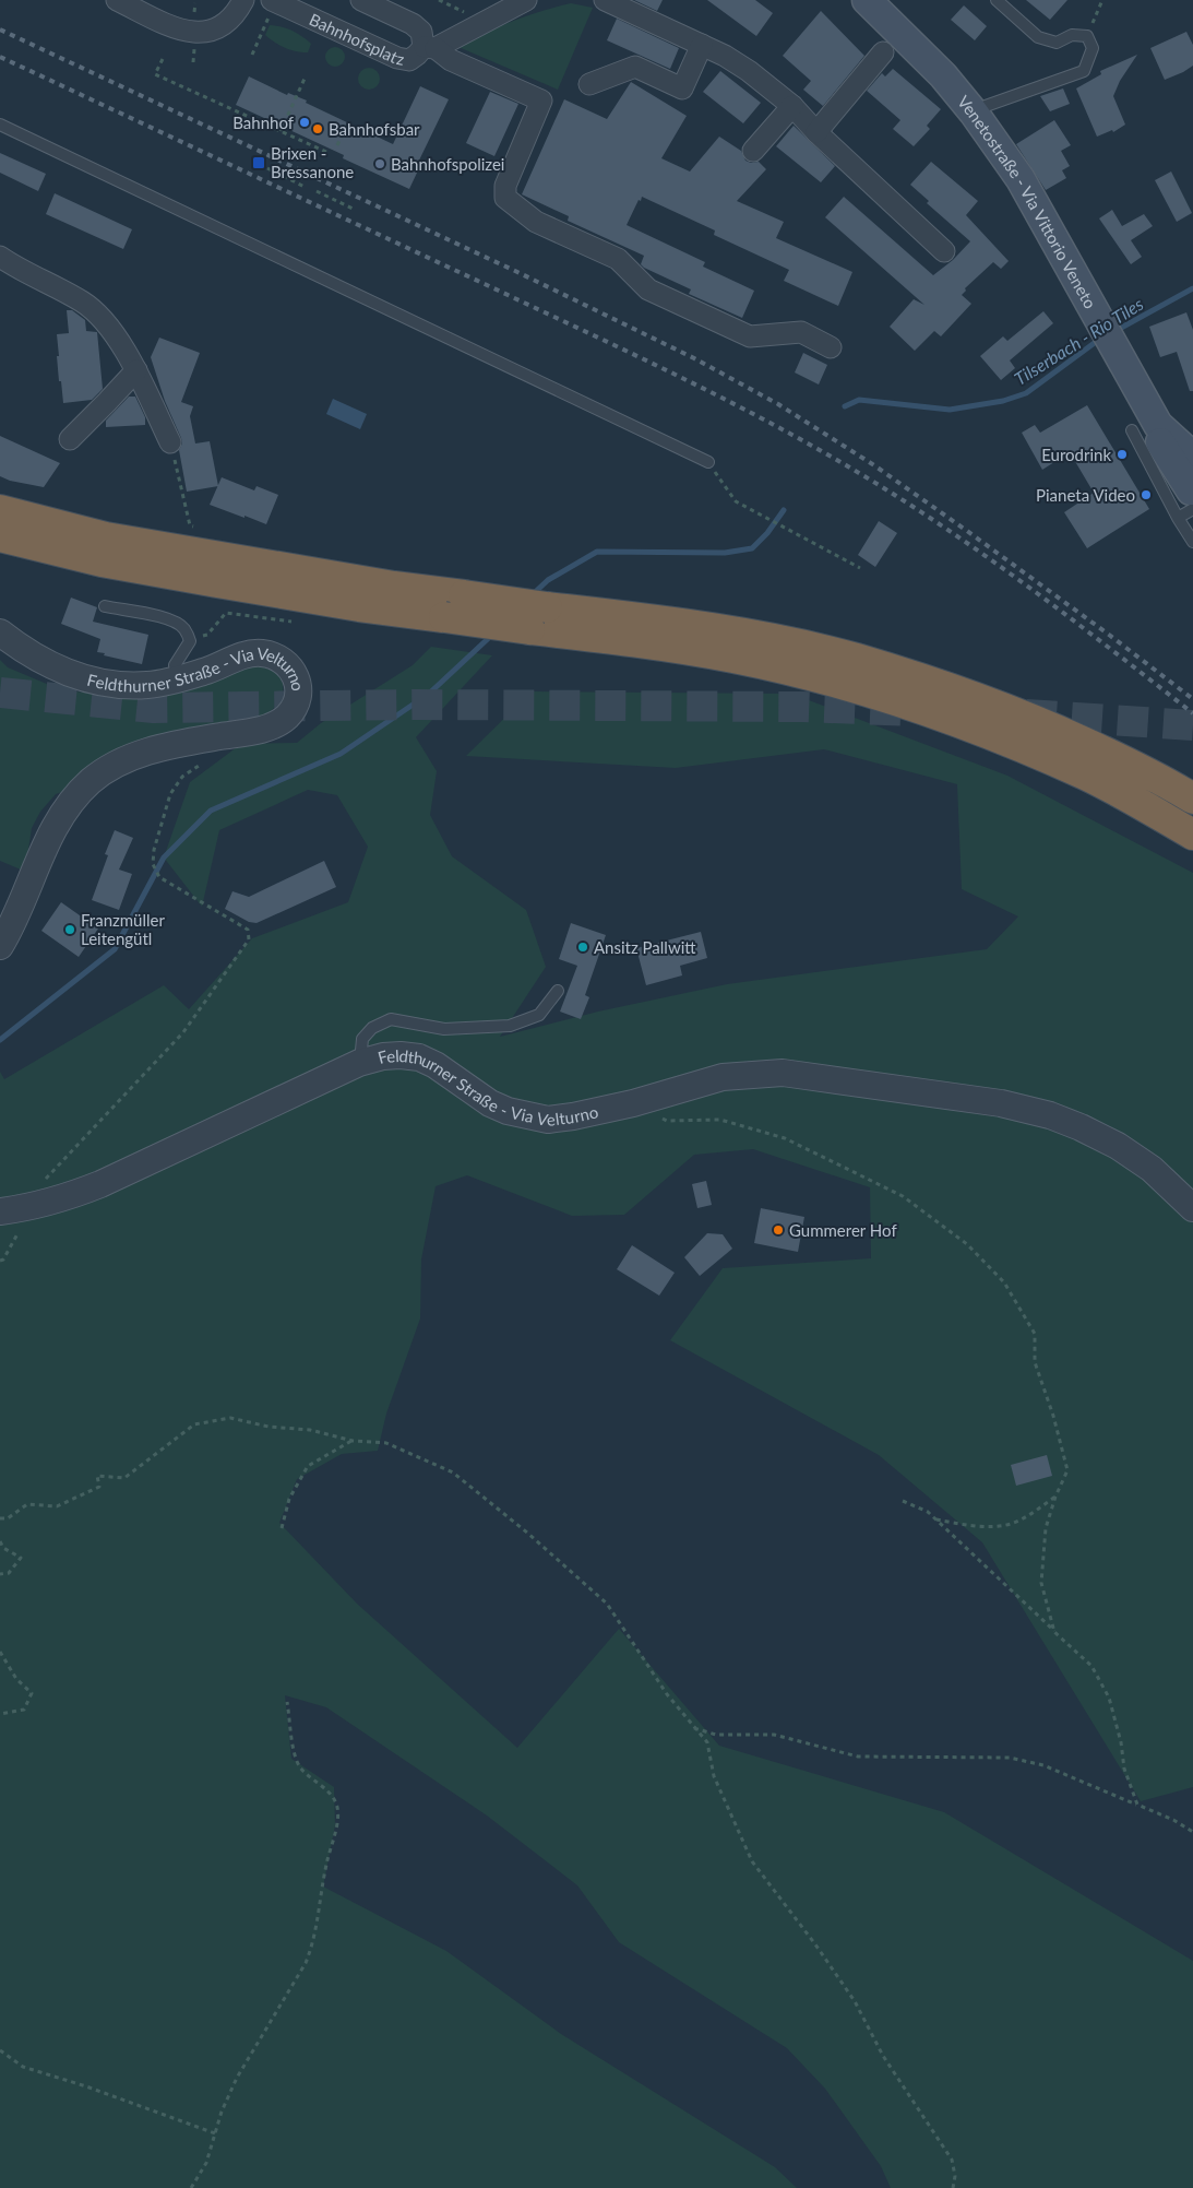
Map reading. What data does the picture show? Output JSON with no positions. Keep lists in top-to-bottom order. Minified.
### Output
{"streets":{"main road":["Venetostraße - Via Vittorio Veneto"],"street":["Bahnhofsplatz","Feldthurner Straße - Via Velturno"]},"water":["Tilserbach - Rio Tiles"],"places":{"other":["Bahnhof","Bahnhofsbar","Bahnhofspolizei","Eurodrink","Pianeta Video","Franzmüller Leitengütl","Ansitz Pallwitt","Gummerer Hof"],"transit":["Brixen - Bressanone"]}}
